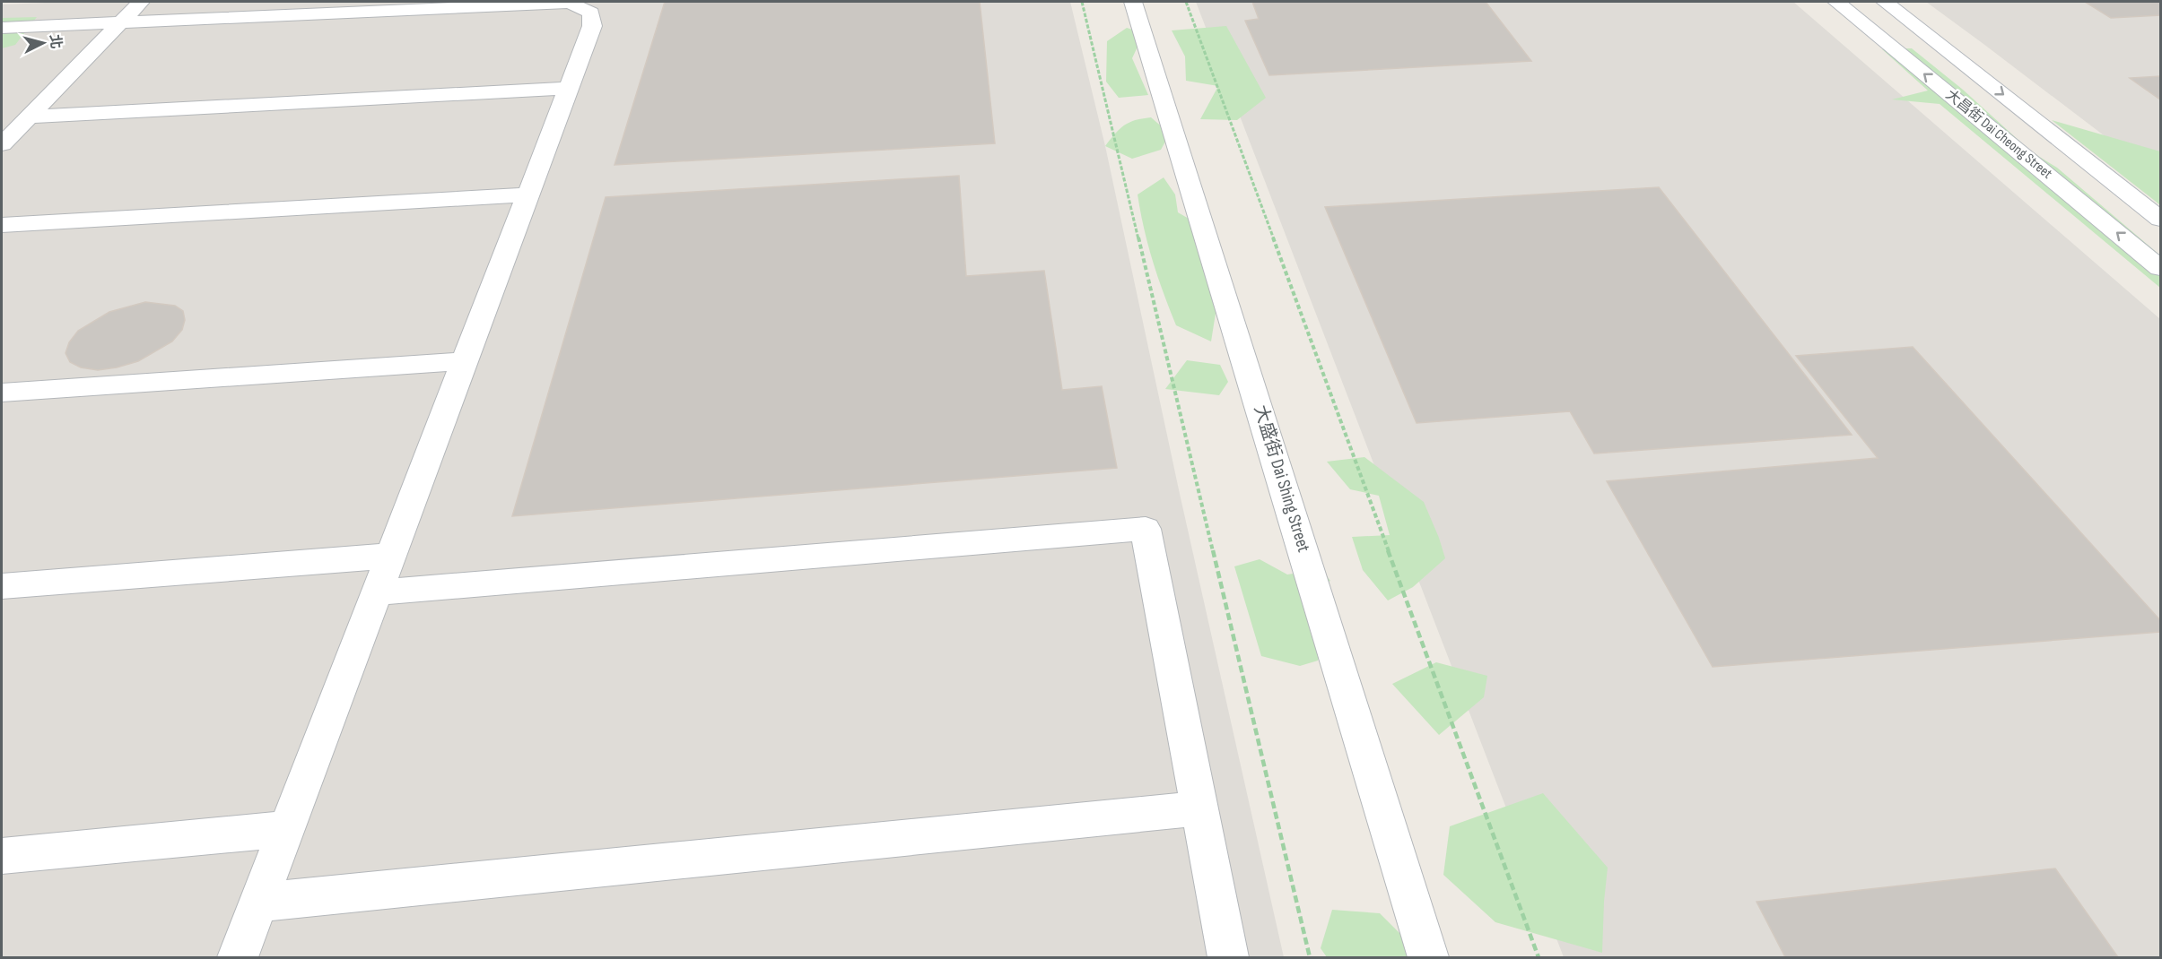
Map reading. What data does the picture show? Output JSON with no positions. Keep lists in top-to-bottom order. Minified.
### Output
{"streets":{"street":["大昌街 Dai Cheong Street","大盛街 Dai Shing Street"]},"north":"right"}
